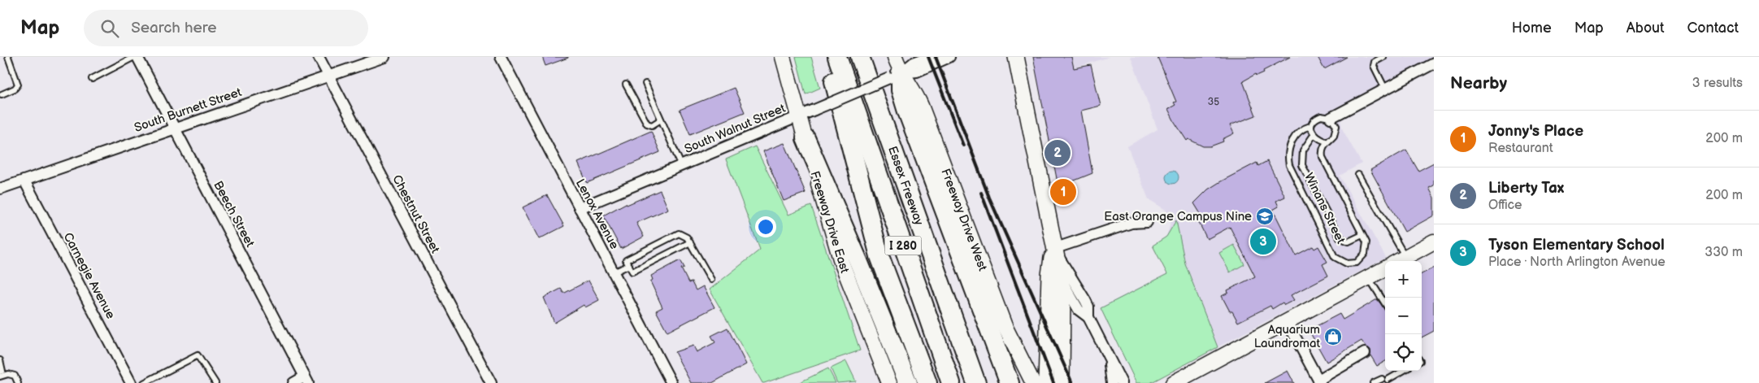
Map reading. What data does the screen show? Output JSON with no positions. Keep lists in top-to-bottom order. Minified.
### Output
{"streets":{"highway":["Essex Freeway","I 280"],"main road":["Freeway Drive West","Freeway Drive East"],"street":["South Burnett Street","South Walnut Street","Winans Street","Beech Street","Chestnut Street","Lenox Avenue","Carnegie Avenue"]},"crossings":[["South Burnett Street","Beech Street"],["South Burnett Street","Chestnut Street"],["South Burnett Street","Carnegie Avenue"],["South Walnut Street","Lenox Avenue"],["South Walnut Street","Freeway Drive West"],["South Walnut Street","Freeway Drive East"]],"places":{"school or university":["East Orange Campus Nine"],"shop":["Aquarium Laundromat"]},"house_numbers":["35"],"page":{"header":"Map","search":"Search here","nav":["Home","Map","About","Contact"],"heading":["Nearby","3 results"],"list":[{"mark":"1","name":"Jonny's Place","note":"Restaurant","value":"200 m"},{"mark":"2","name":"Liberty Tax","note":"Office","value":"200 m"},{"mark":"3","name":"Tyson Elementary School","note":"Place · North Arlington Avenue","value":"330 m"}],"pins":["2","1","3"],"map_buttons":["+","−"]}}
